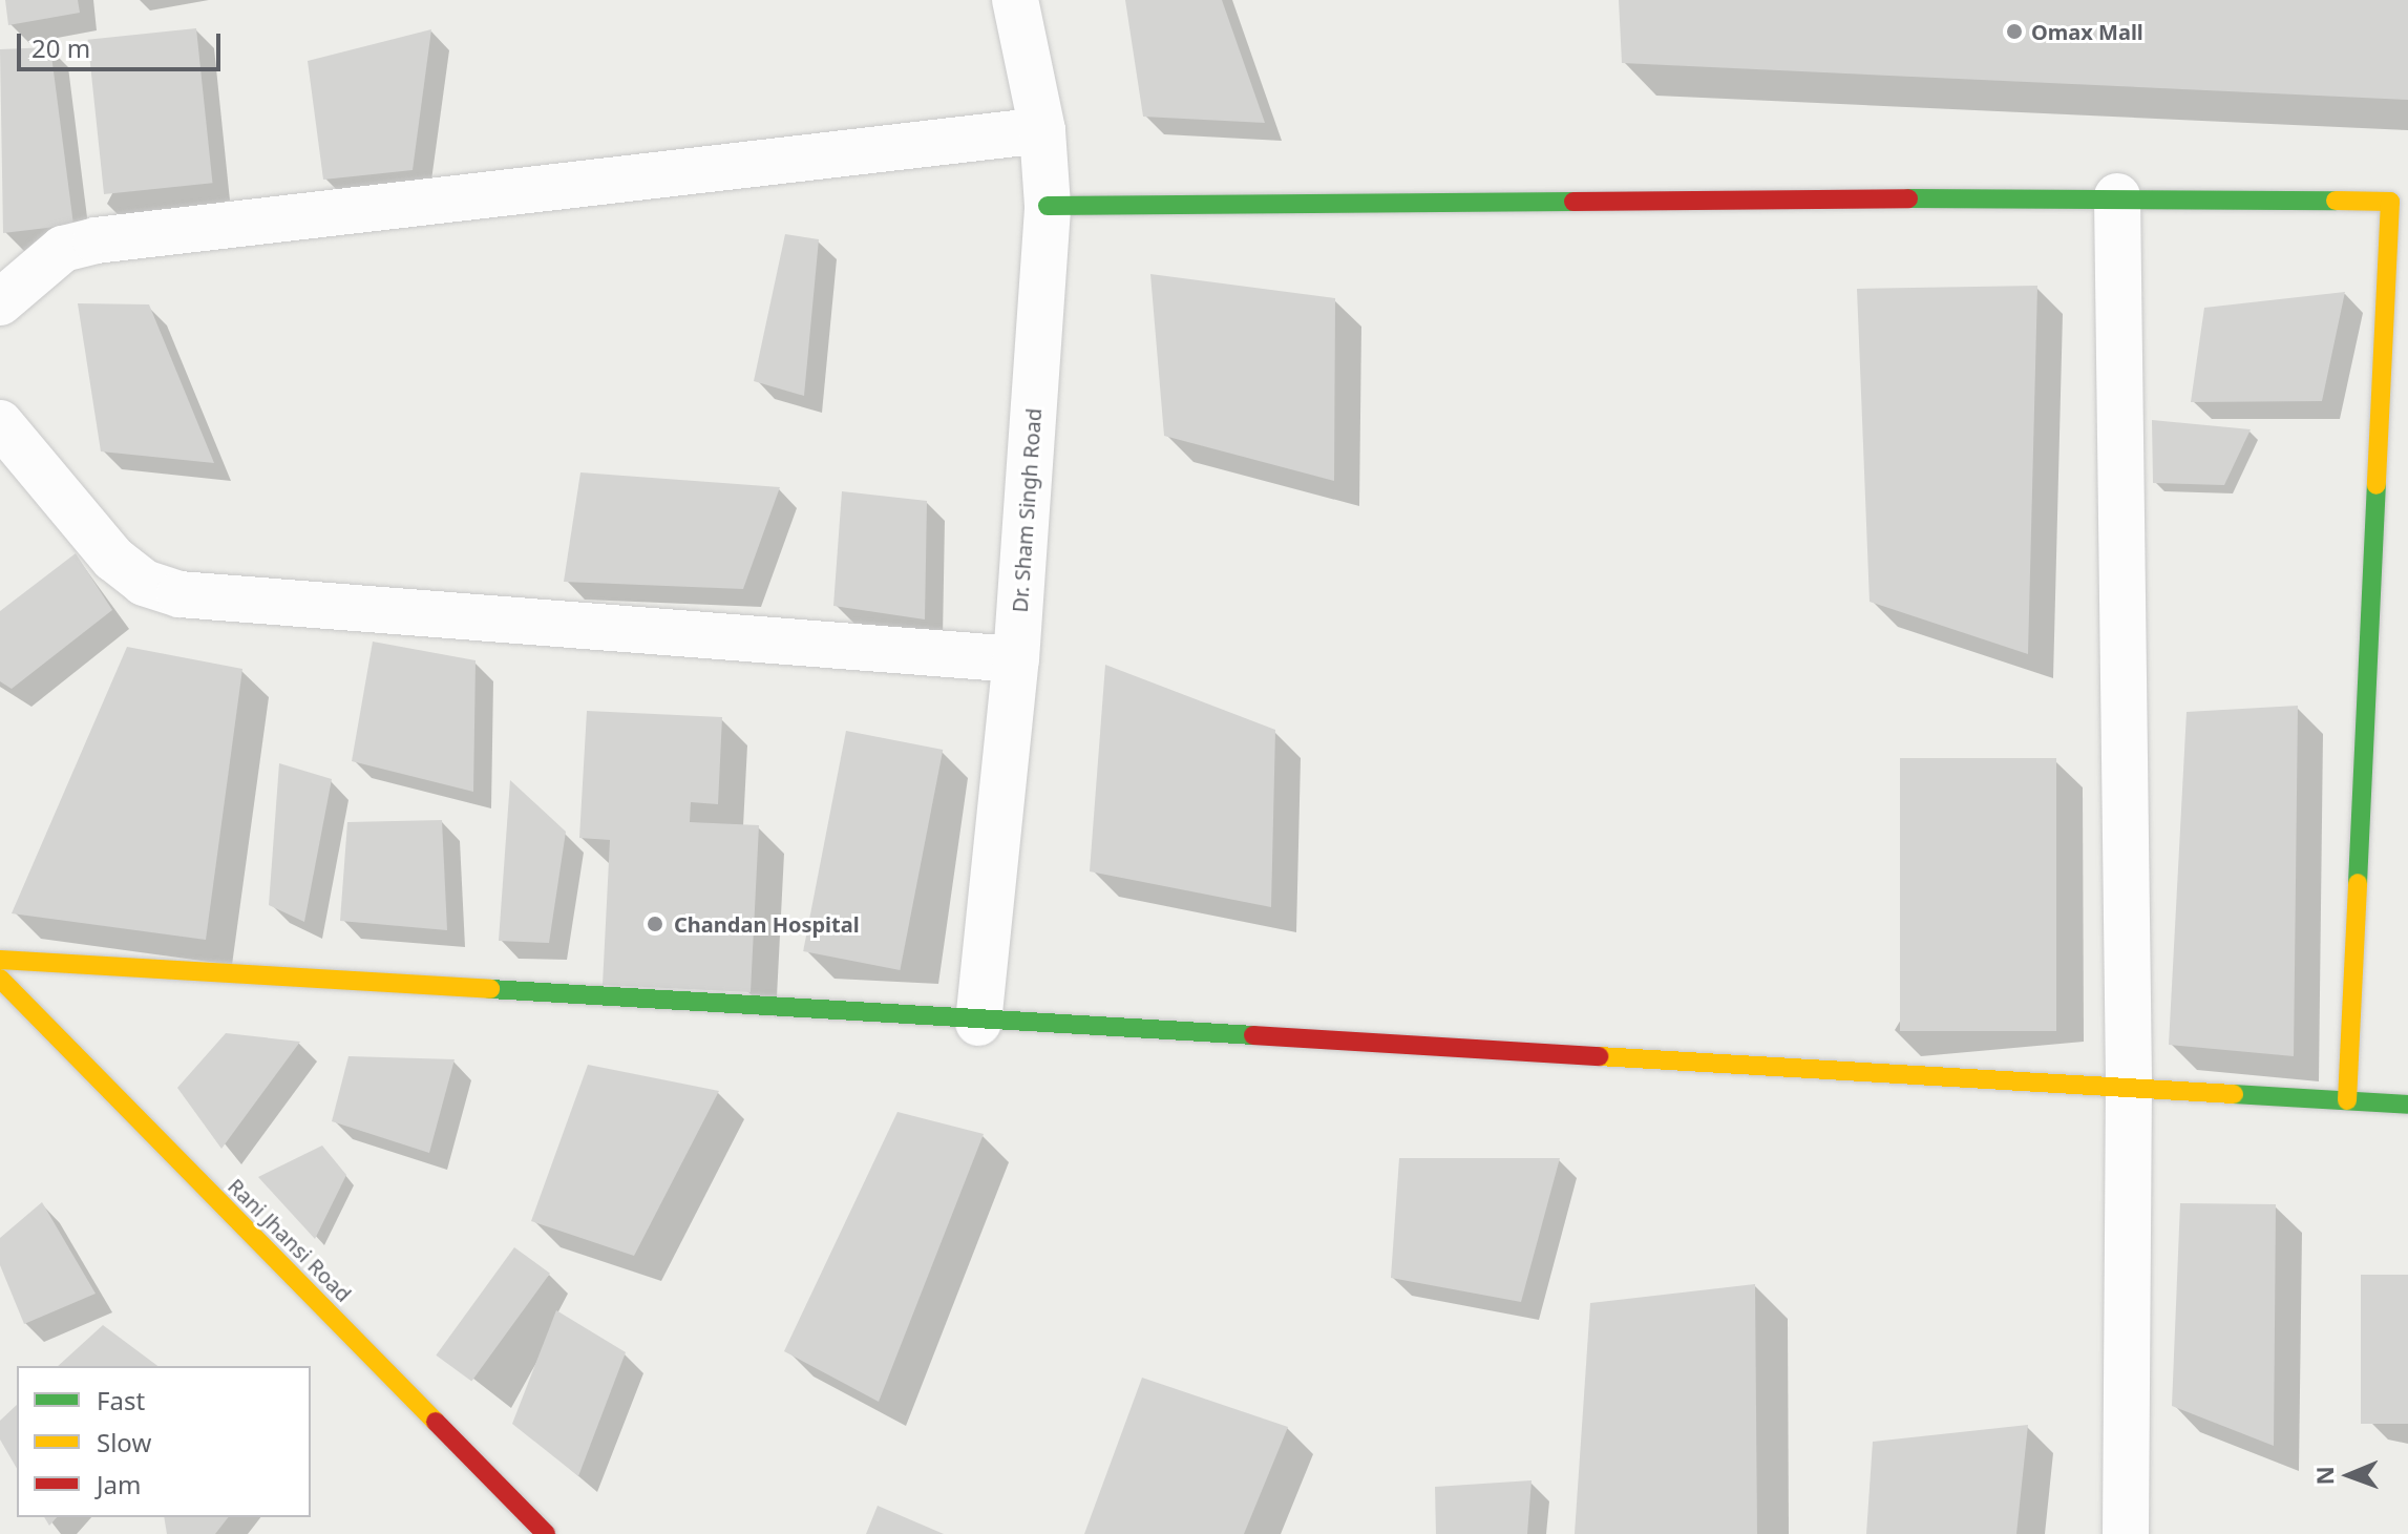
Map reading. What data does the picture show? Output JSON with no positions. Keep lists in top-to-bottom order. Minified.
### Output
{"streets":{"street":["Dr. Sham Singh Road","Rani Jhansi Road"]},"places":["Omax Mall","Chandan Hospital"],"legend":["Fast","Slow","Jam"],"scale_bar":"20 m","north":"left"}
